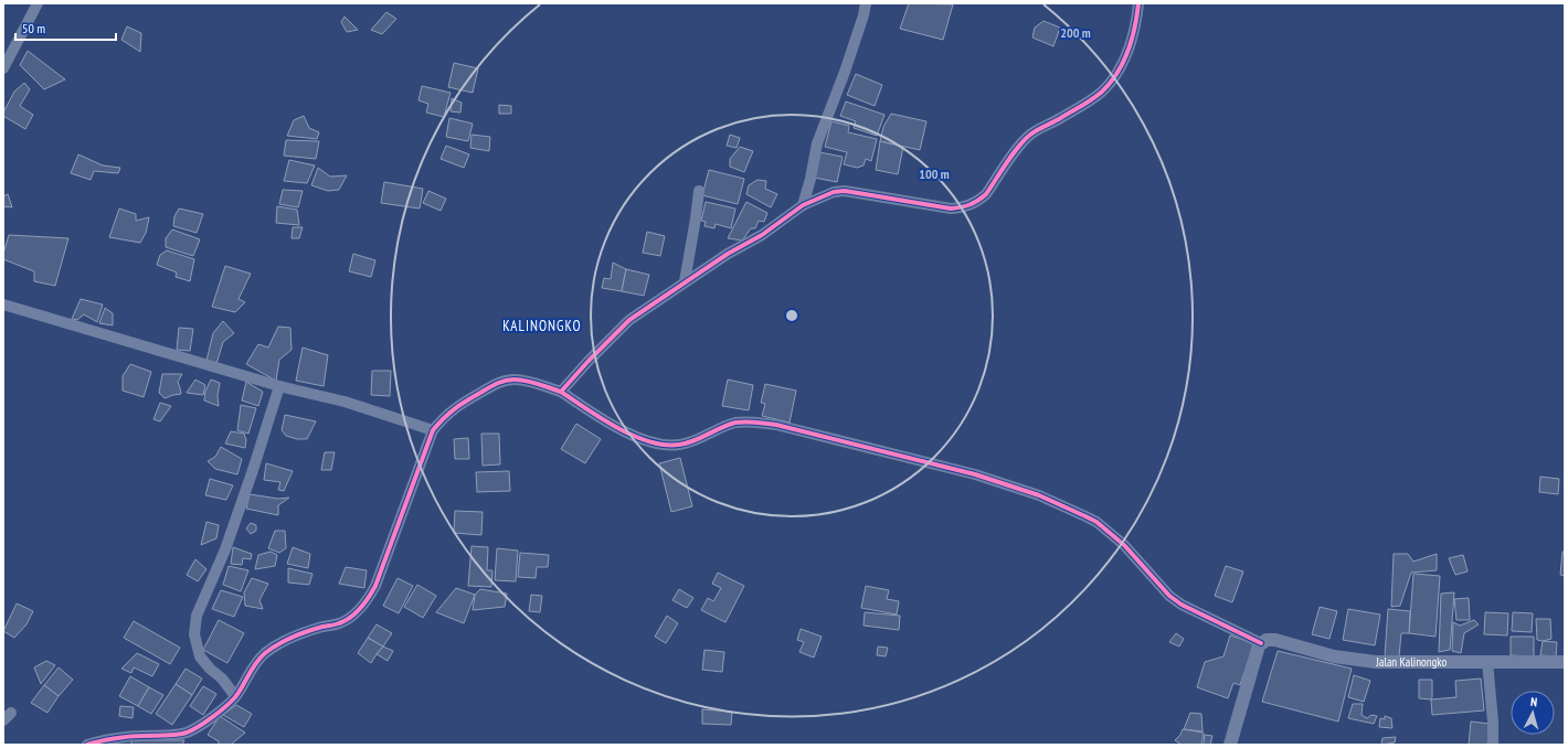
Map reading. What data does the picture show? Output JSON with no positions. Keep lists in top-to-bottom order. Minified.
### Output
{"streets":{"street":["Jalan Kalinongko"]},"districts":["KALINONGKO"],"scale_bar":"50 m","north":"top","rings":["200 m","100 m"]}
